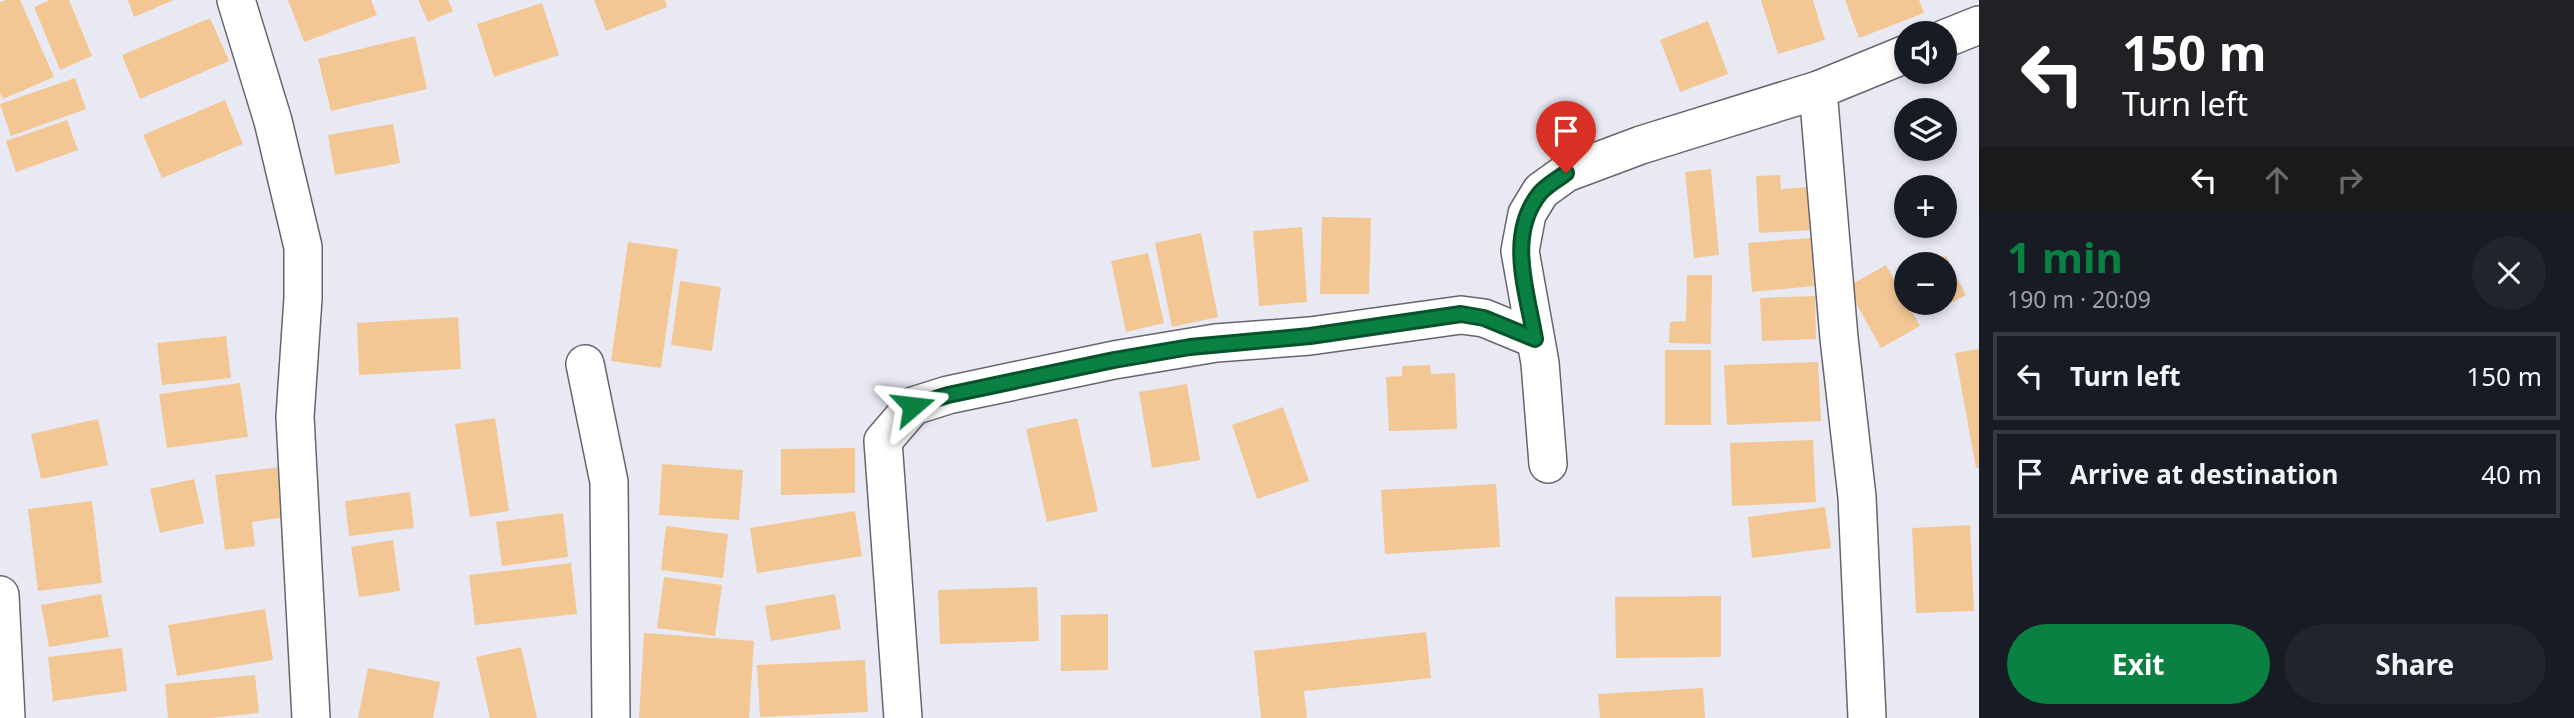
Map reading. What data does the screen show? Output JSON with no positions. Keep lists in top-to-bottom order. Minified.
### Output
{"page":{"turn":["150 m","Turn left"],"map_buttons":["+","−"],"heading":["1 min","190 m · 20:09"],"list":[{"name":"Turn left","value":"150 m"},{"name":"Arrive at destination","value":"40 m"}],"buttons":["Exit","Share"]}}
